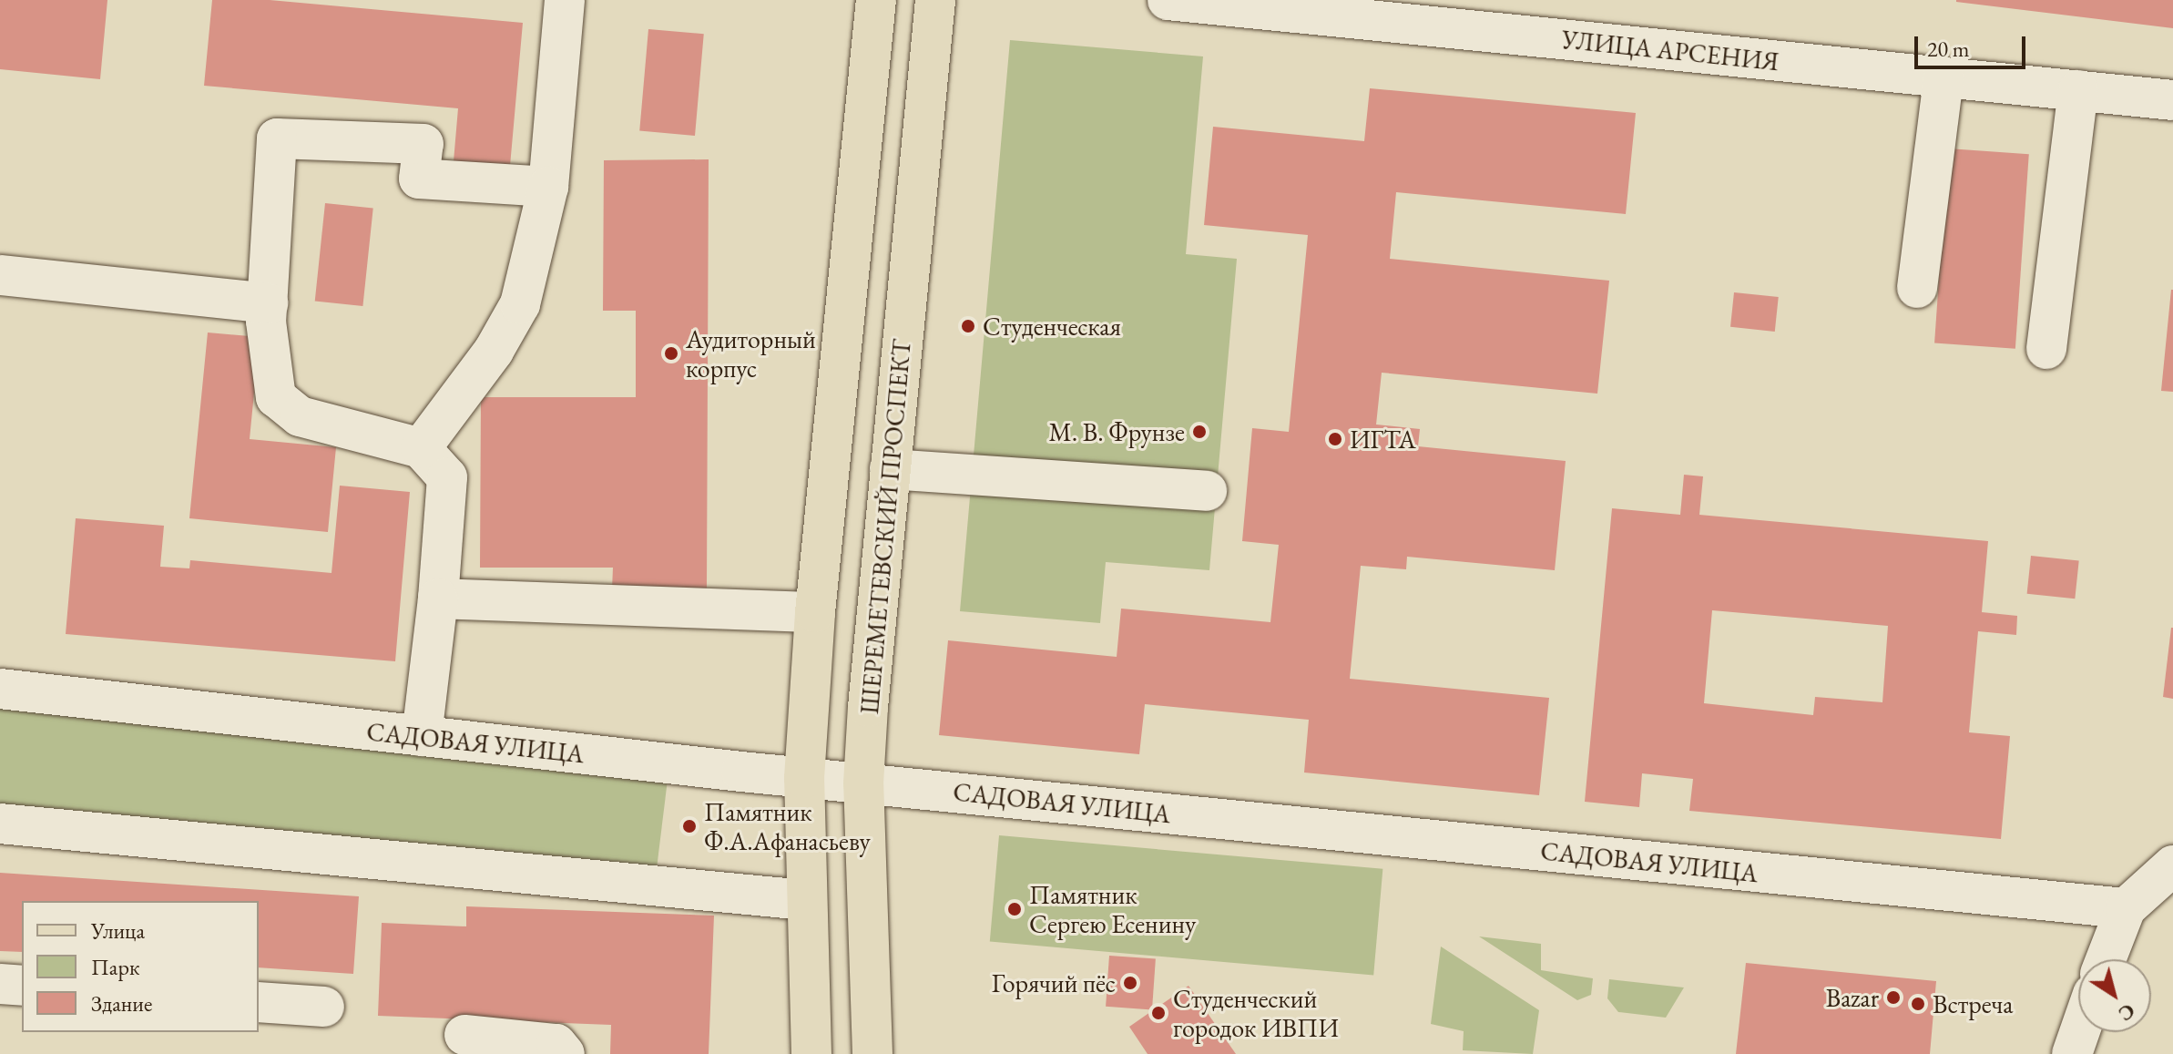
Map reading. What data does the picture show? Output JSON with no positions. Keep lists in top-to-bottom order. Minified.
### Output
{"streets":{"main road":["ШЕРЕМЕТЕВСКИЙ ПРОСПЕКТ"],"street":["УЛИЦА АРСЕНИЯ","САДОВАЯ УЛИЦА"]},"crossings":[["ШЕРЕМЕТЕВСКИЙ ПРОСПЕКТ","САДОВАЯ УЛИЦА"]],"places":["Студенческая","Аудиторный корпус","М. В. Фрунзе","ИГТА","Памятник Ф.А.Афанасьеву","Памятник Сергею Есенину","Горячий пёс","Bazar","Встреча","Студенческий городок ИВПИ"],"legend":["Улица","Парк","Здание"],"scale_bar":"20 m","north":"bottom right"}
